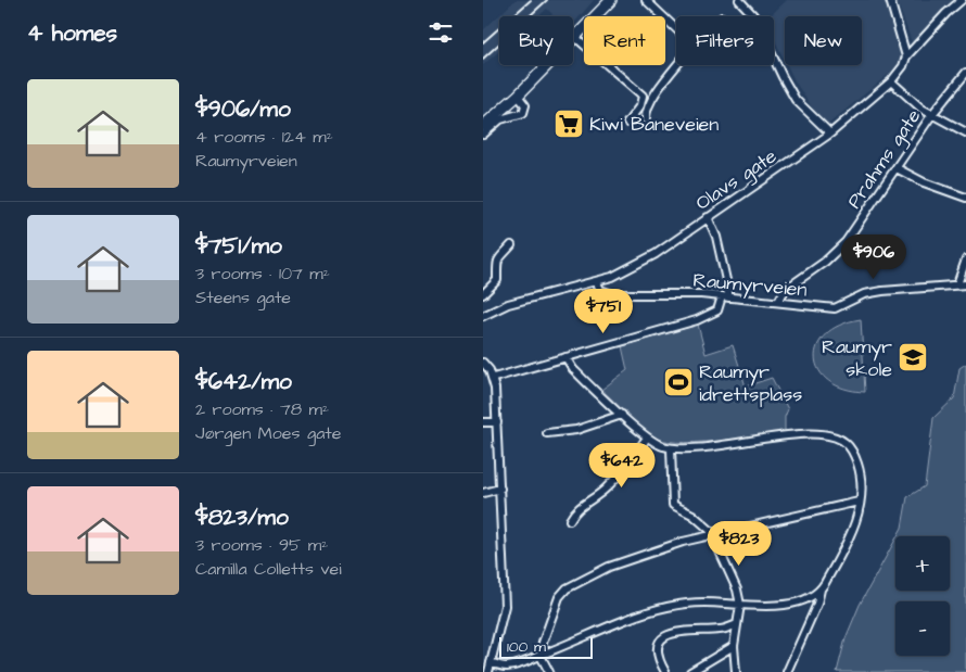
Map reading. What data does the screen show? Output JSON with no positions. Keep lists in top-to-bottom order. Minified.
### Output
{"streets":{"street":["Prahms gate","Olavs gate","Raumyrveien"]},"crossings":[["Prahms gate","Raumyrveien"],["Olavs gate","Raumyrveien"]],"places":{"supermarket":["Kiwi Baneveien"],"school or university":["Raumyr skole"],"sports":["Raumyr idrettsplass"]},"scale_bar":"100 m","page":{"heading":"4 homes","chip":["Buy","Rent","Filters","New"],"list":[{"name":"$906/mo","note":"4 rooms · 124 m² · Raumyrveien"},{"name":"$751/mo","note":"3 rooms · 107 m² · Steens gate"},{"name":"$642/mo","note":"2 rooms · 78 m² · Jørgen Moes gate"},{"name":"$823/mo","note":"3 rooms · 95 m² · Camilla Colletts vei"}],"price":["$906","$751","$642","$823"],"map_buttons":["+","−"],"scale":"100 m"}}
